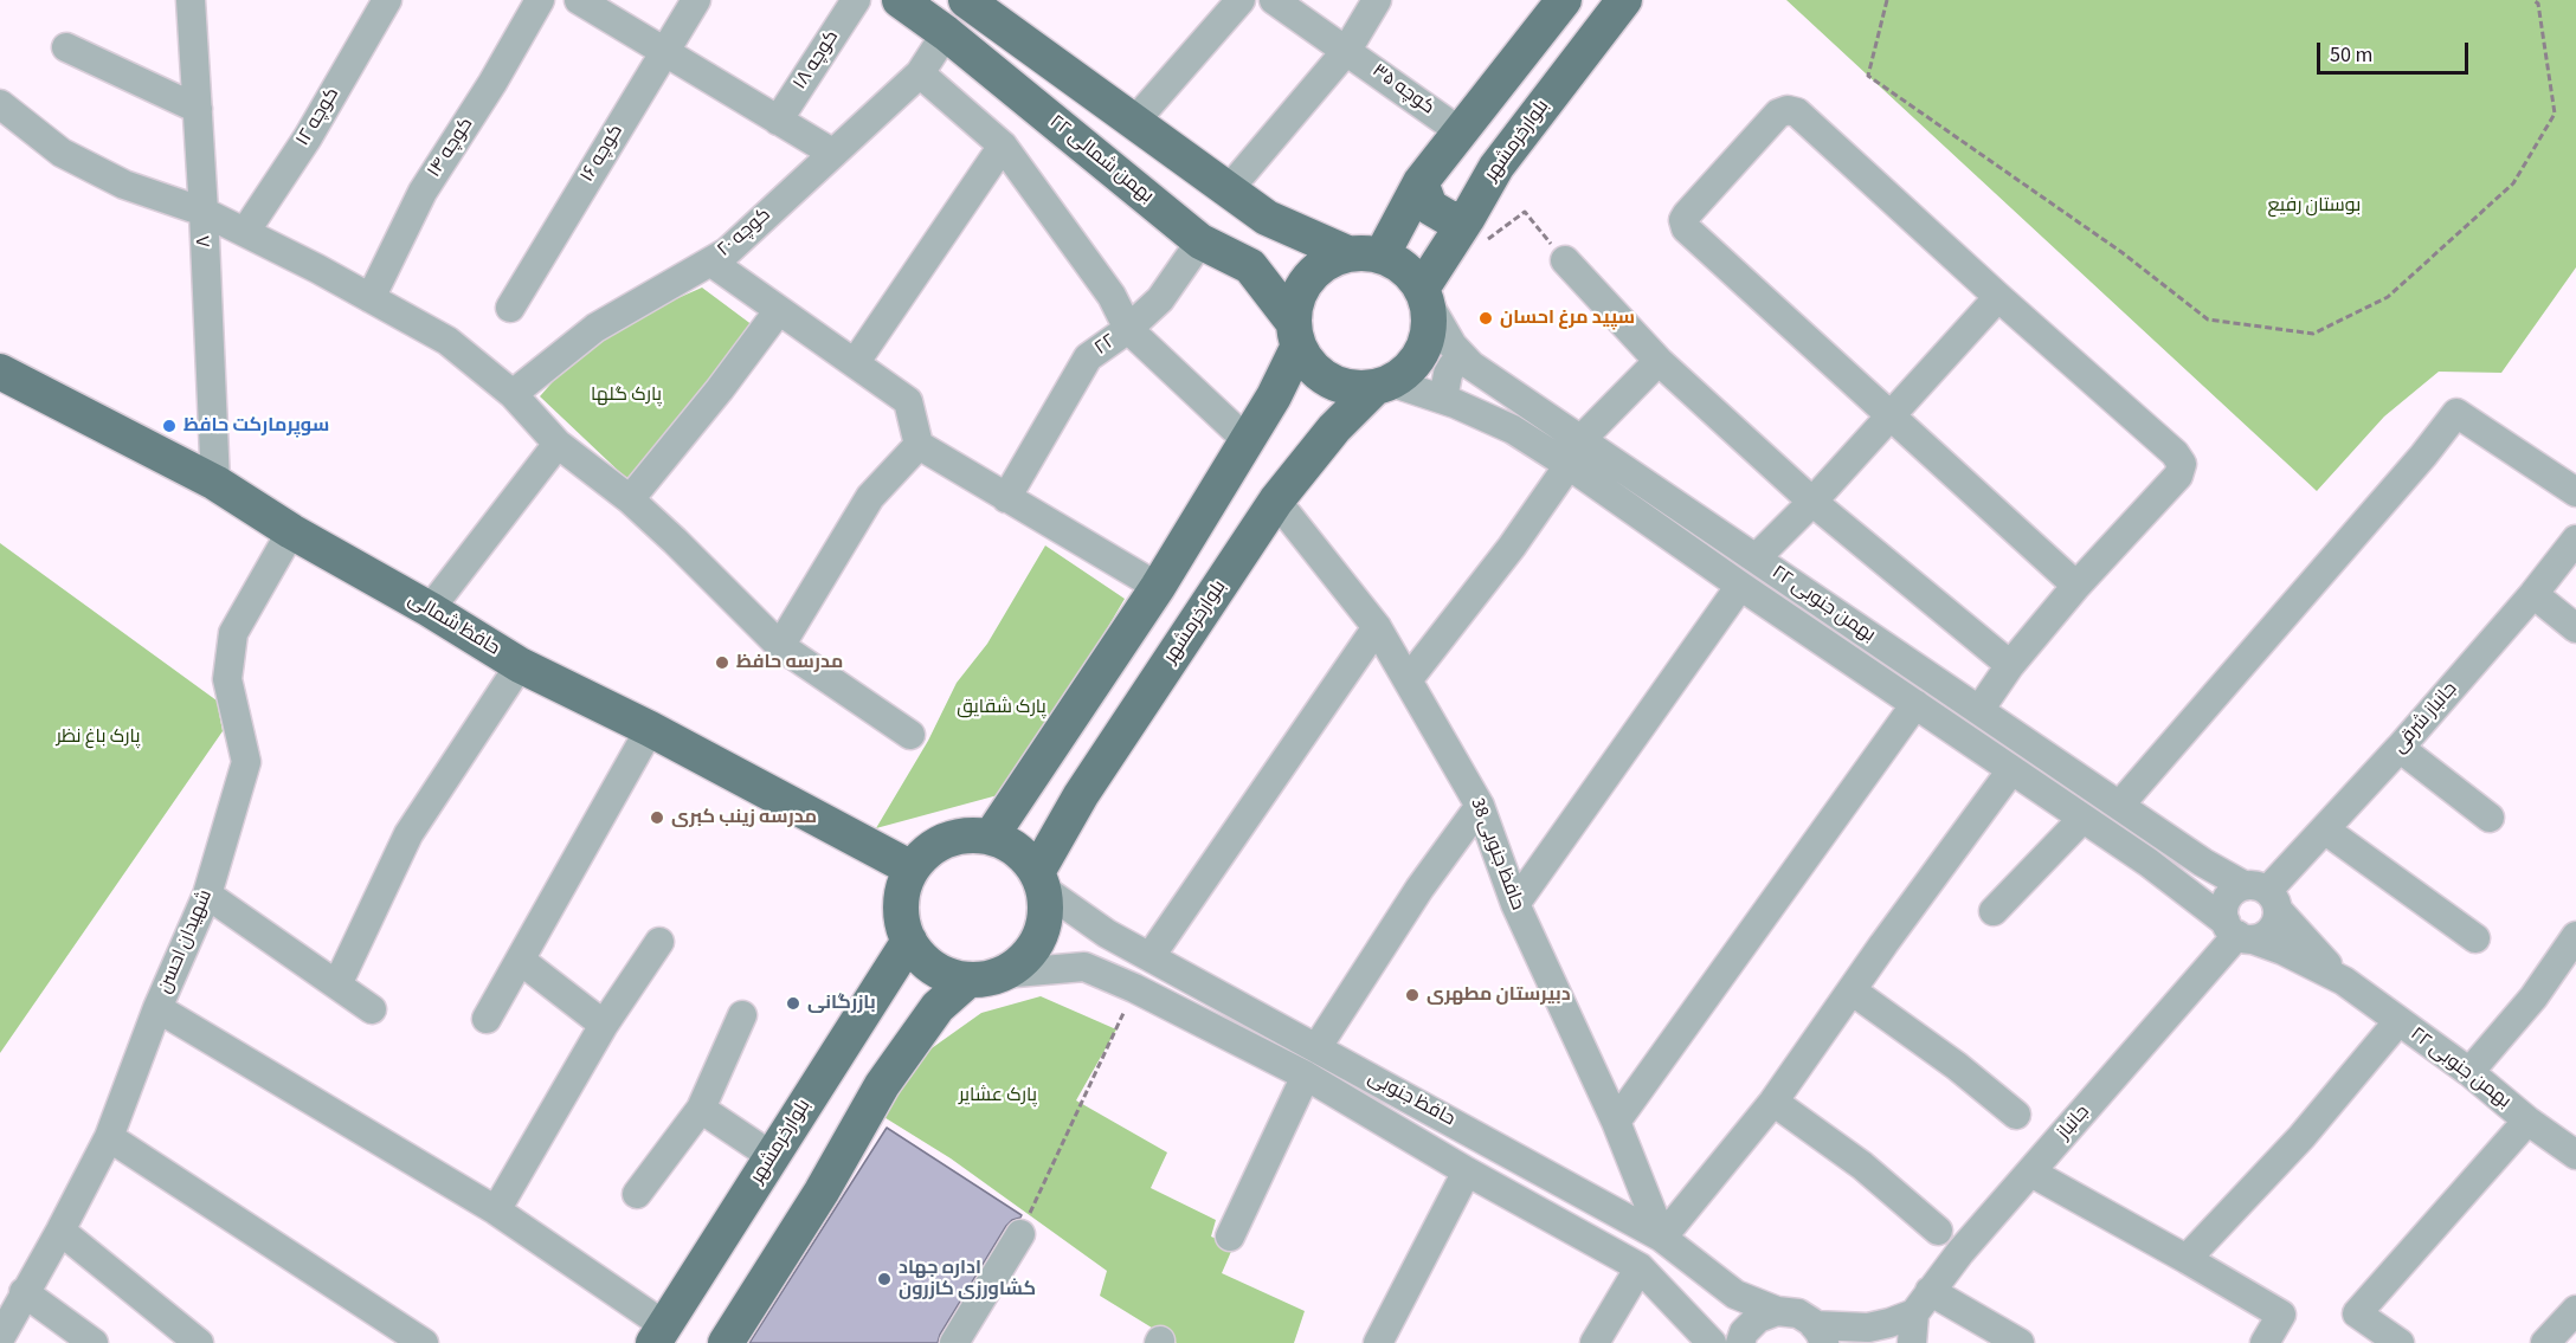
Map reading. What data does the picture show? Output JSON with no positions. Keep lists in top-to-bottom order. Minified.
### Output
{"streets":{"main road":["بلوارخرمشهر","۲۲ بهمن شمالی","حافظ شمالی"],"street":["کوچه ۱۸","کوچه ۳۵","کوچه ۱۲","کوچه ۱۴","کوچه ۱۶","کوچه ۲۰","۸","۲۲","۲۲ بهمن جنوبی","جانباز شرقی","حافظ جنوبی 38","شهیدان احسن","حافظ جنوبی","جانباز"]},"crossings":[["بلوارخرمشهر","۲۲ بهمن شمالی"],["بلوارخرمشهر","۲۲ بهمن جنوبی"],["بلوارخرمشهر","حافظ شمالی"],["بلوارخرمشهر","حافظ جنوبی 38"],["بلوارخرمشهر","حافظ جنوبی"],["۲۲ بهمن شمالی","کوچه ۲۰"],["۲۲ بهمن شمالی","۲۲"],["۲۲ بهمن شمالی","۲۲ بهمن جنوبی"],["۸","حافظ شمالی"],["۲۲ بهمن جنوبی","جانباز شرقی"],["۲۲ بهمن جنوبی","جانباز"],["حافظ شمالی","شهیدان احسن"],["حافظ شمالی","حافظ جنوبی"],["حافظ جنوبی 38","حافظ جنوبی"]],"parks":["بوستان رفیع","پارک گلها","پارک شقایق","پارک باغ نظر","پارک عشایر"],"places":["سپید مرغ احسان","سوپرمارکت حافظ","مدرسه حافظ","مدرسه زینب کبری","دبیرستان مطهری","بازرگانی","اداره جهاد کشاورزی کازرون"],"scale_bar":"50 m"}
